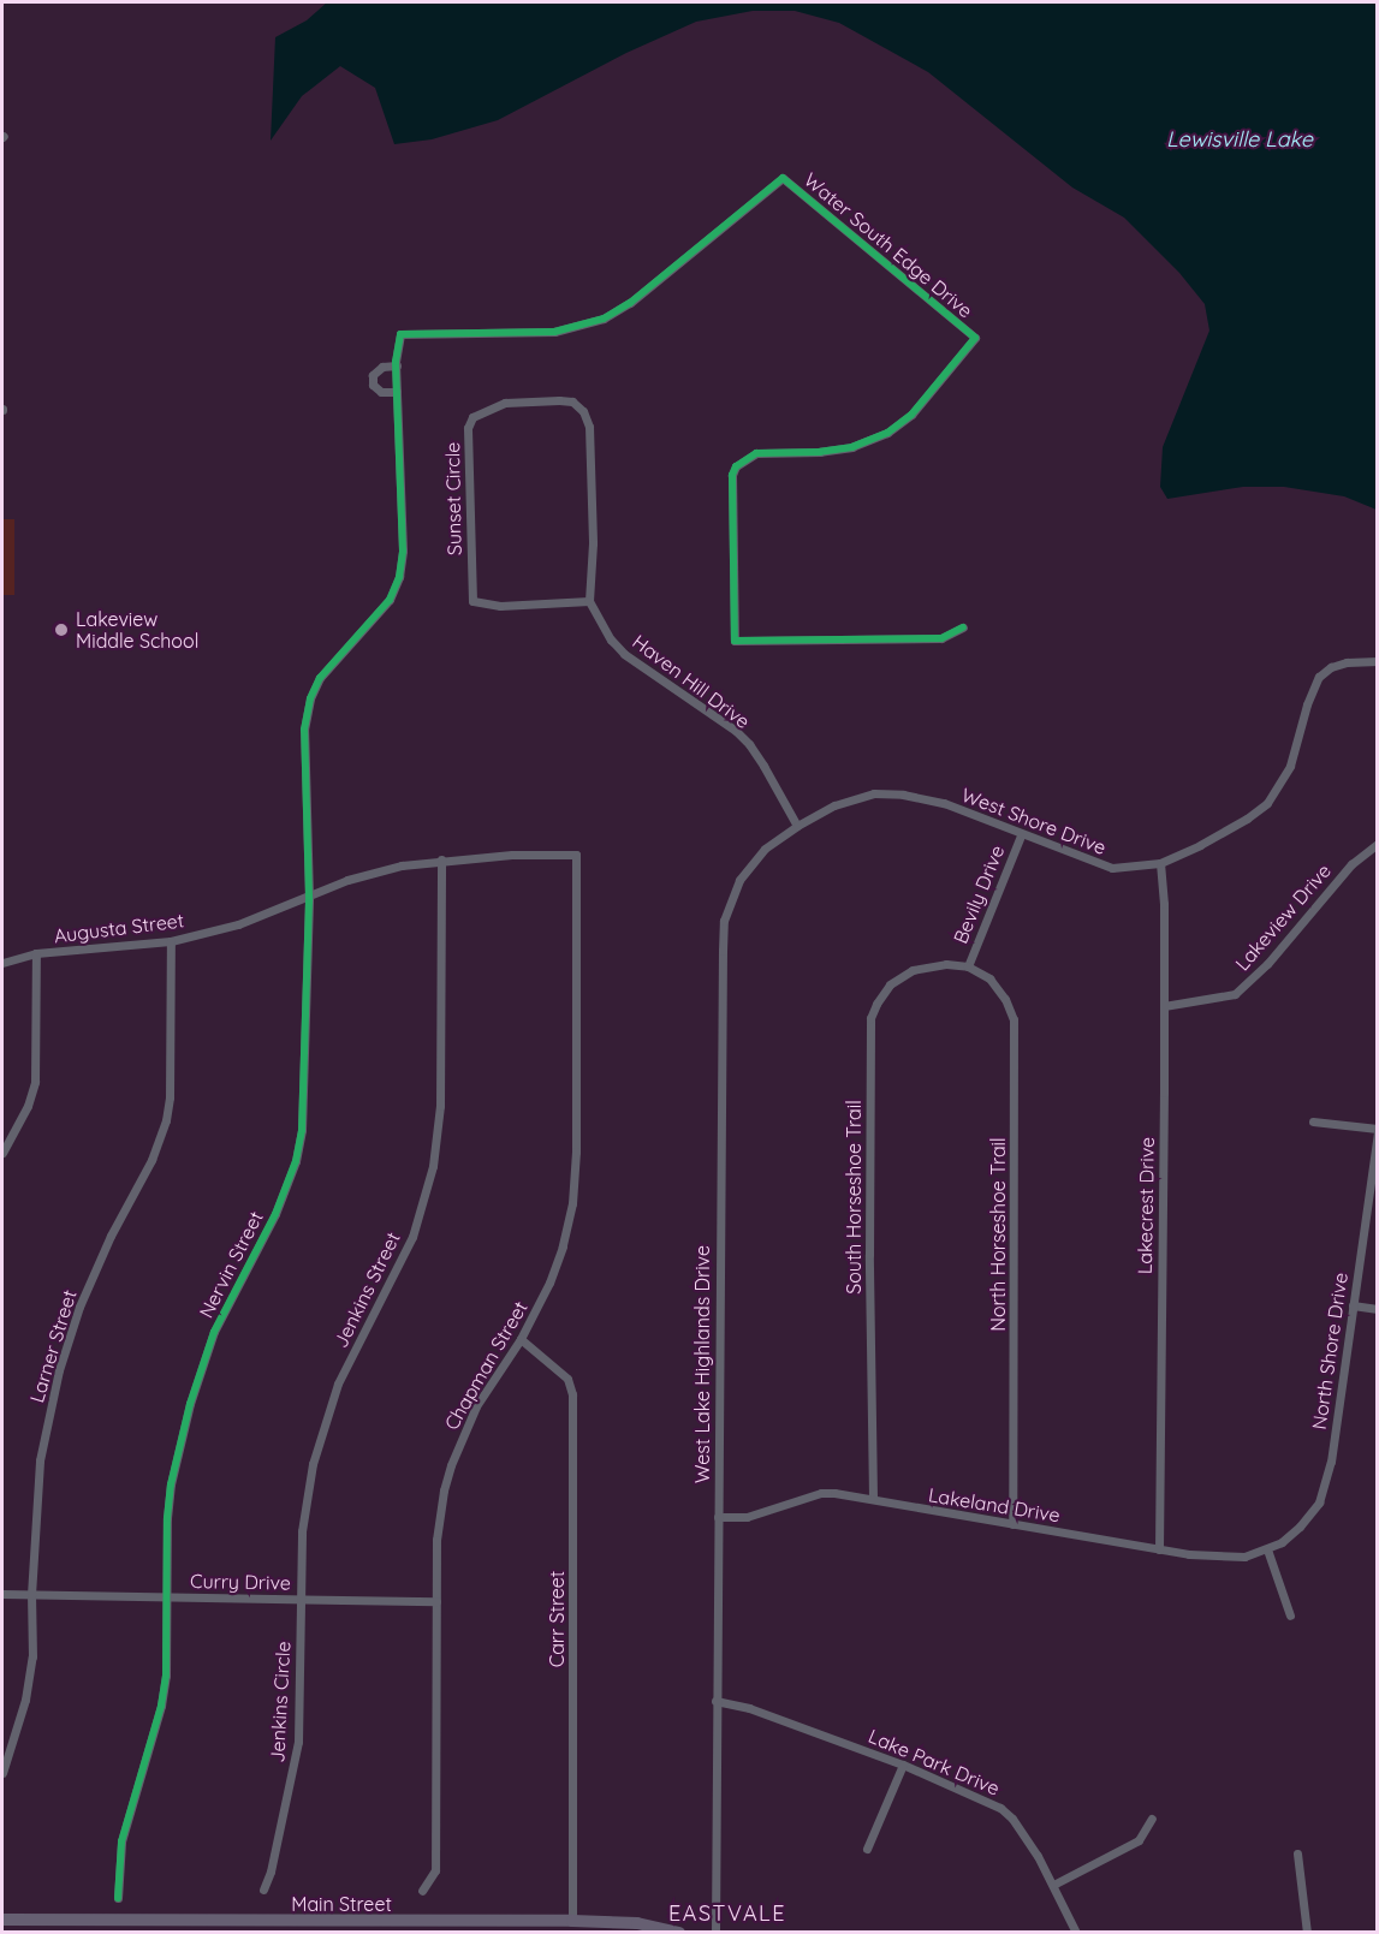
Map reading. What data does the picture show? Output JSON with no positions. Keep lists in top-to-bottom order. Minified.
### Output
{"streets":{"main road":["Main Street"],"street":["Water South Edge Drive","Sunset Circle","Haven Hill Drive","West Shore Drive","Bevily Drive","Lakeview Drive","Augusta Street","South Horseshoe Trail","Lakecrest Drive","North Horseshoe Trail","Nervin Street","Jenkins Street","Larner Street","North Shore Drive","West Lake Highlands Drive","Chapman Street","Lakeland Drive","Curry Drive","Carr Street","Jenkins Circle","Lake Park Drive"]},"crossings":[["Water South Edge Drive","Augusta Street"],["Water South Edge Drive","Nervin Street"],["Sunset Circle","Haven Hill Drive"],["Haven Hill Drive","West Shore Drive"],["Haven Hill Drive","West Lake Highlands Drive"],["West Shore Drive","Bevily Drive"],["West Shore Drive","Lakecrest Drive"],["West Shore Drive","West Lake Highlands Drive"],["Bevily Drive","South Horseshoe Trail"],["Bevily Drive","North Horseshoe Trail"],["Lakeview Drive","Lakecrest Drive"],["Augusta Street","Nervin Street"],["Augusta Street","Jenkins Street"],["Augusta Street","Larner Street"],["Augusta Street","Chapman Street"],["South Horseshoe Trail","North Horseshoe Trail"],["South Horseshoe Trail","Lakeland Drive"],["Lakecrest Drive","Lakeland Drive"],["North Horseshoe Trail","Lakeland Drive"],["Nervin Street","Curry Drive"],["Jenkins Street","Curry Drive"],["Jenkins Street","Jenkins Circle"],["Larner Street","Curry Drive"],["North Shore Drive","Lakeland Drive"],["West Lake Highlands Drive","Lakeland Drive"],["West Lake Highlands Drive","Lake Park Drive"],["Chapman Street","Curry Drive"],["Chapman Street","Carr Street"],["Curry Drive","Jenkins Circle"],["Carr Street","Main Street"]],"districts":["EASTVALE"],"water":["Lewisville Lake"],"places":["Lakeview Middle School"]}
